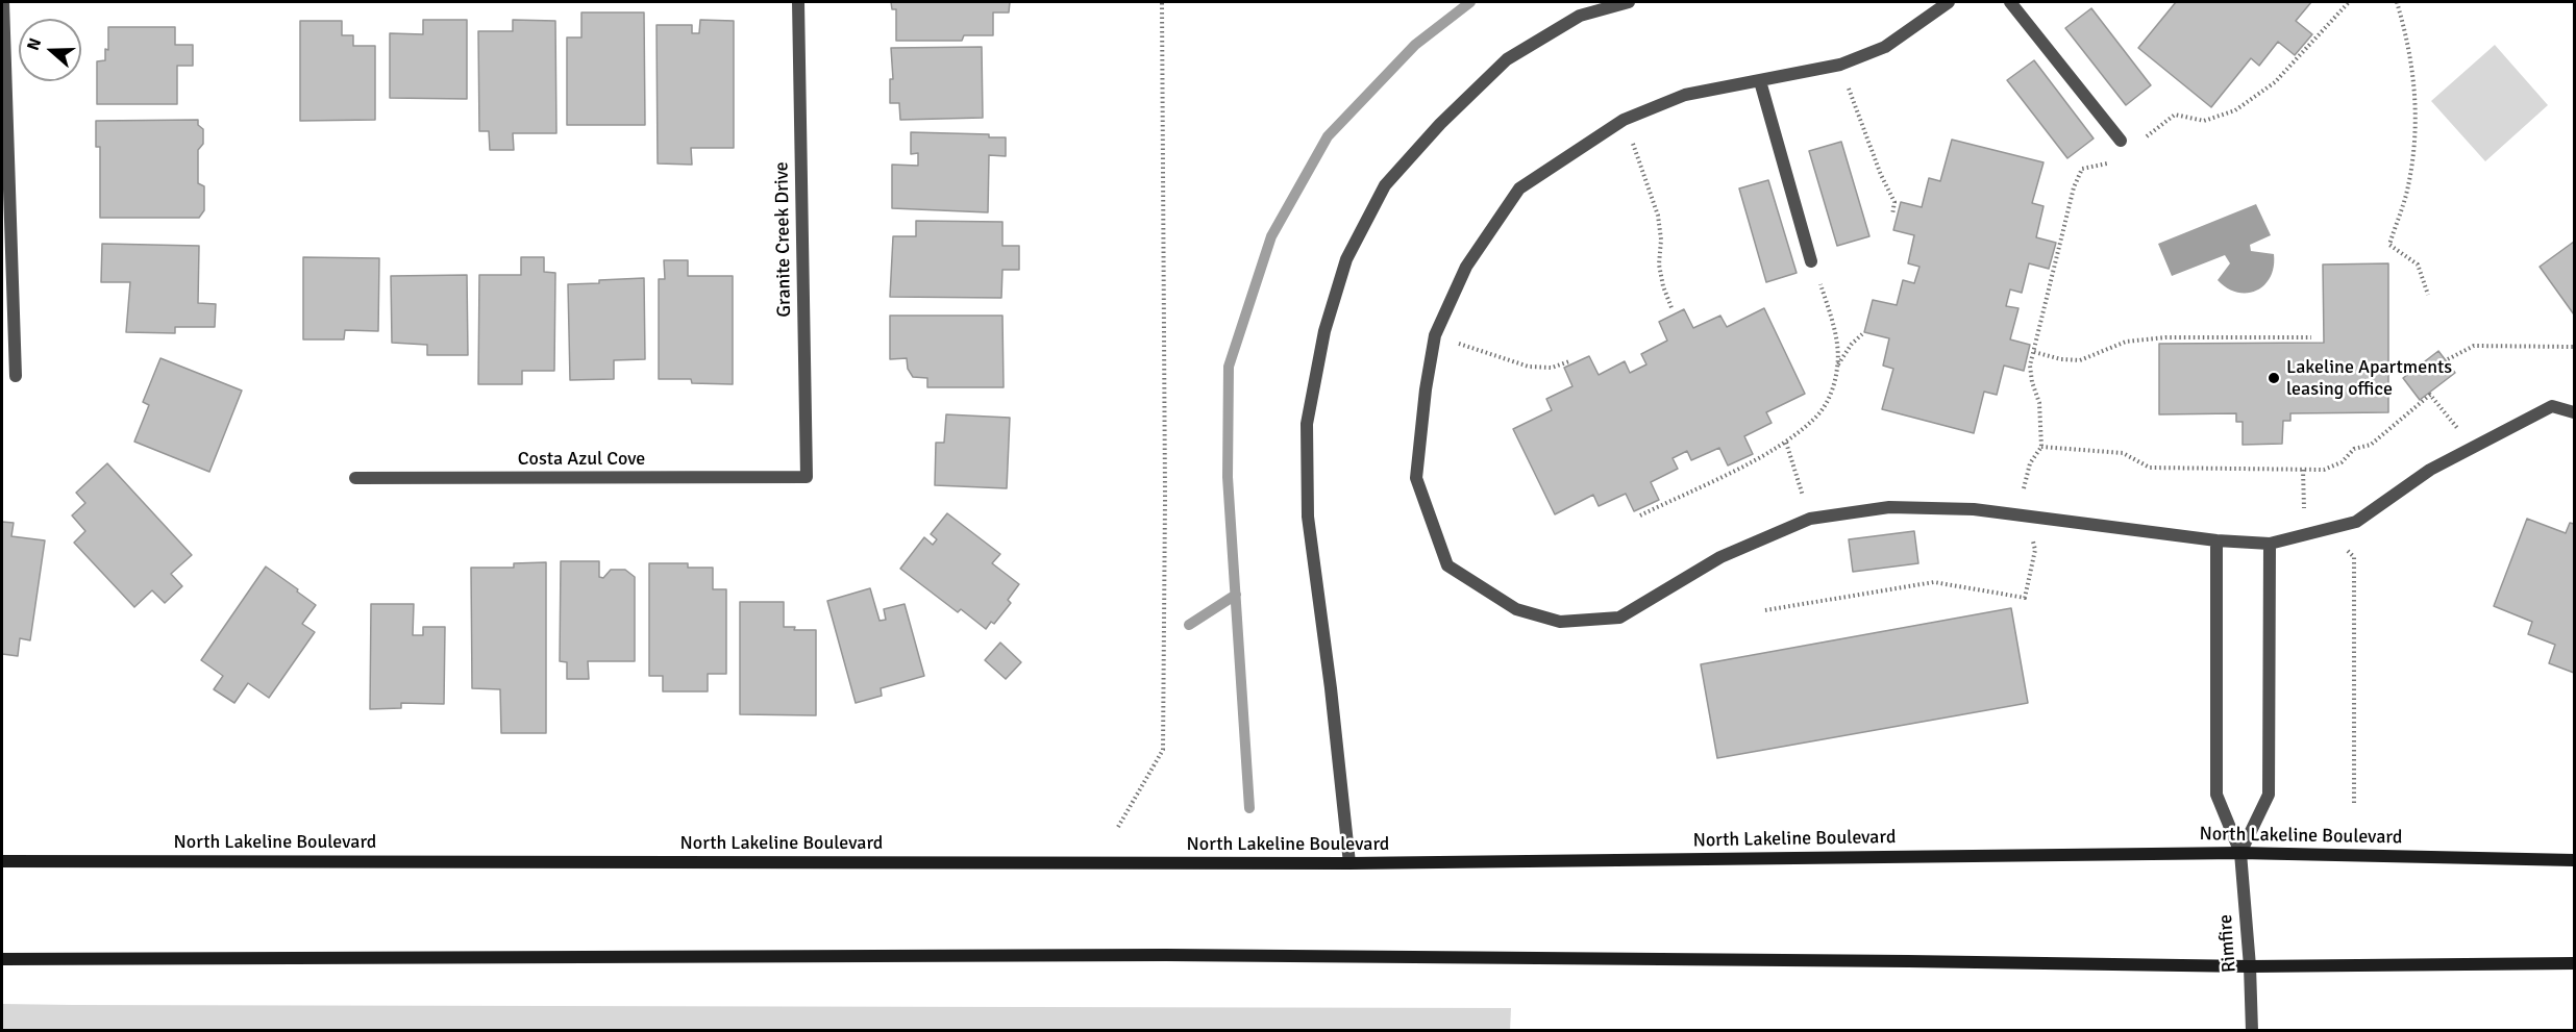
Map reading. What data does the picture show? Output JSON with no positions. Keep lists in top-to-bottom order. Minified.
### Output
{"streets":{"main road":["North Lakeline Boulevard"],"street":["Granite Creek Drive","Costa Azul Cove","Rimfire"]},"crossings":[["Granite Creek Drive","Costa Azul Cove"],["North Lakeline Boulevard","Rimfire"]],"places":["Lakeline Apartments leasing office"],"north":"left"}
